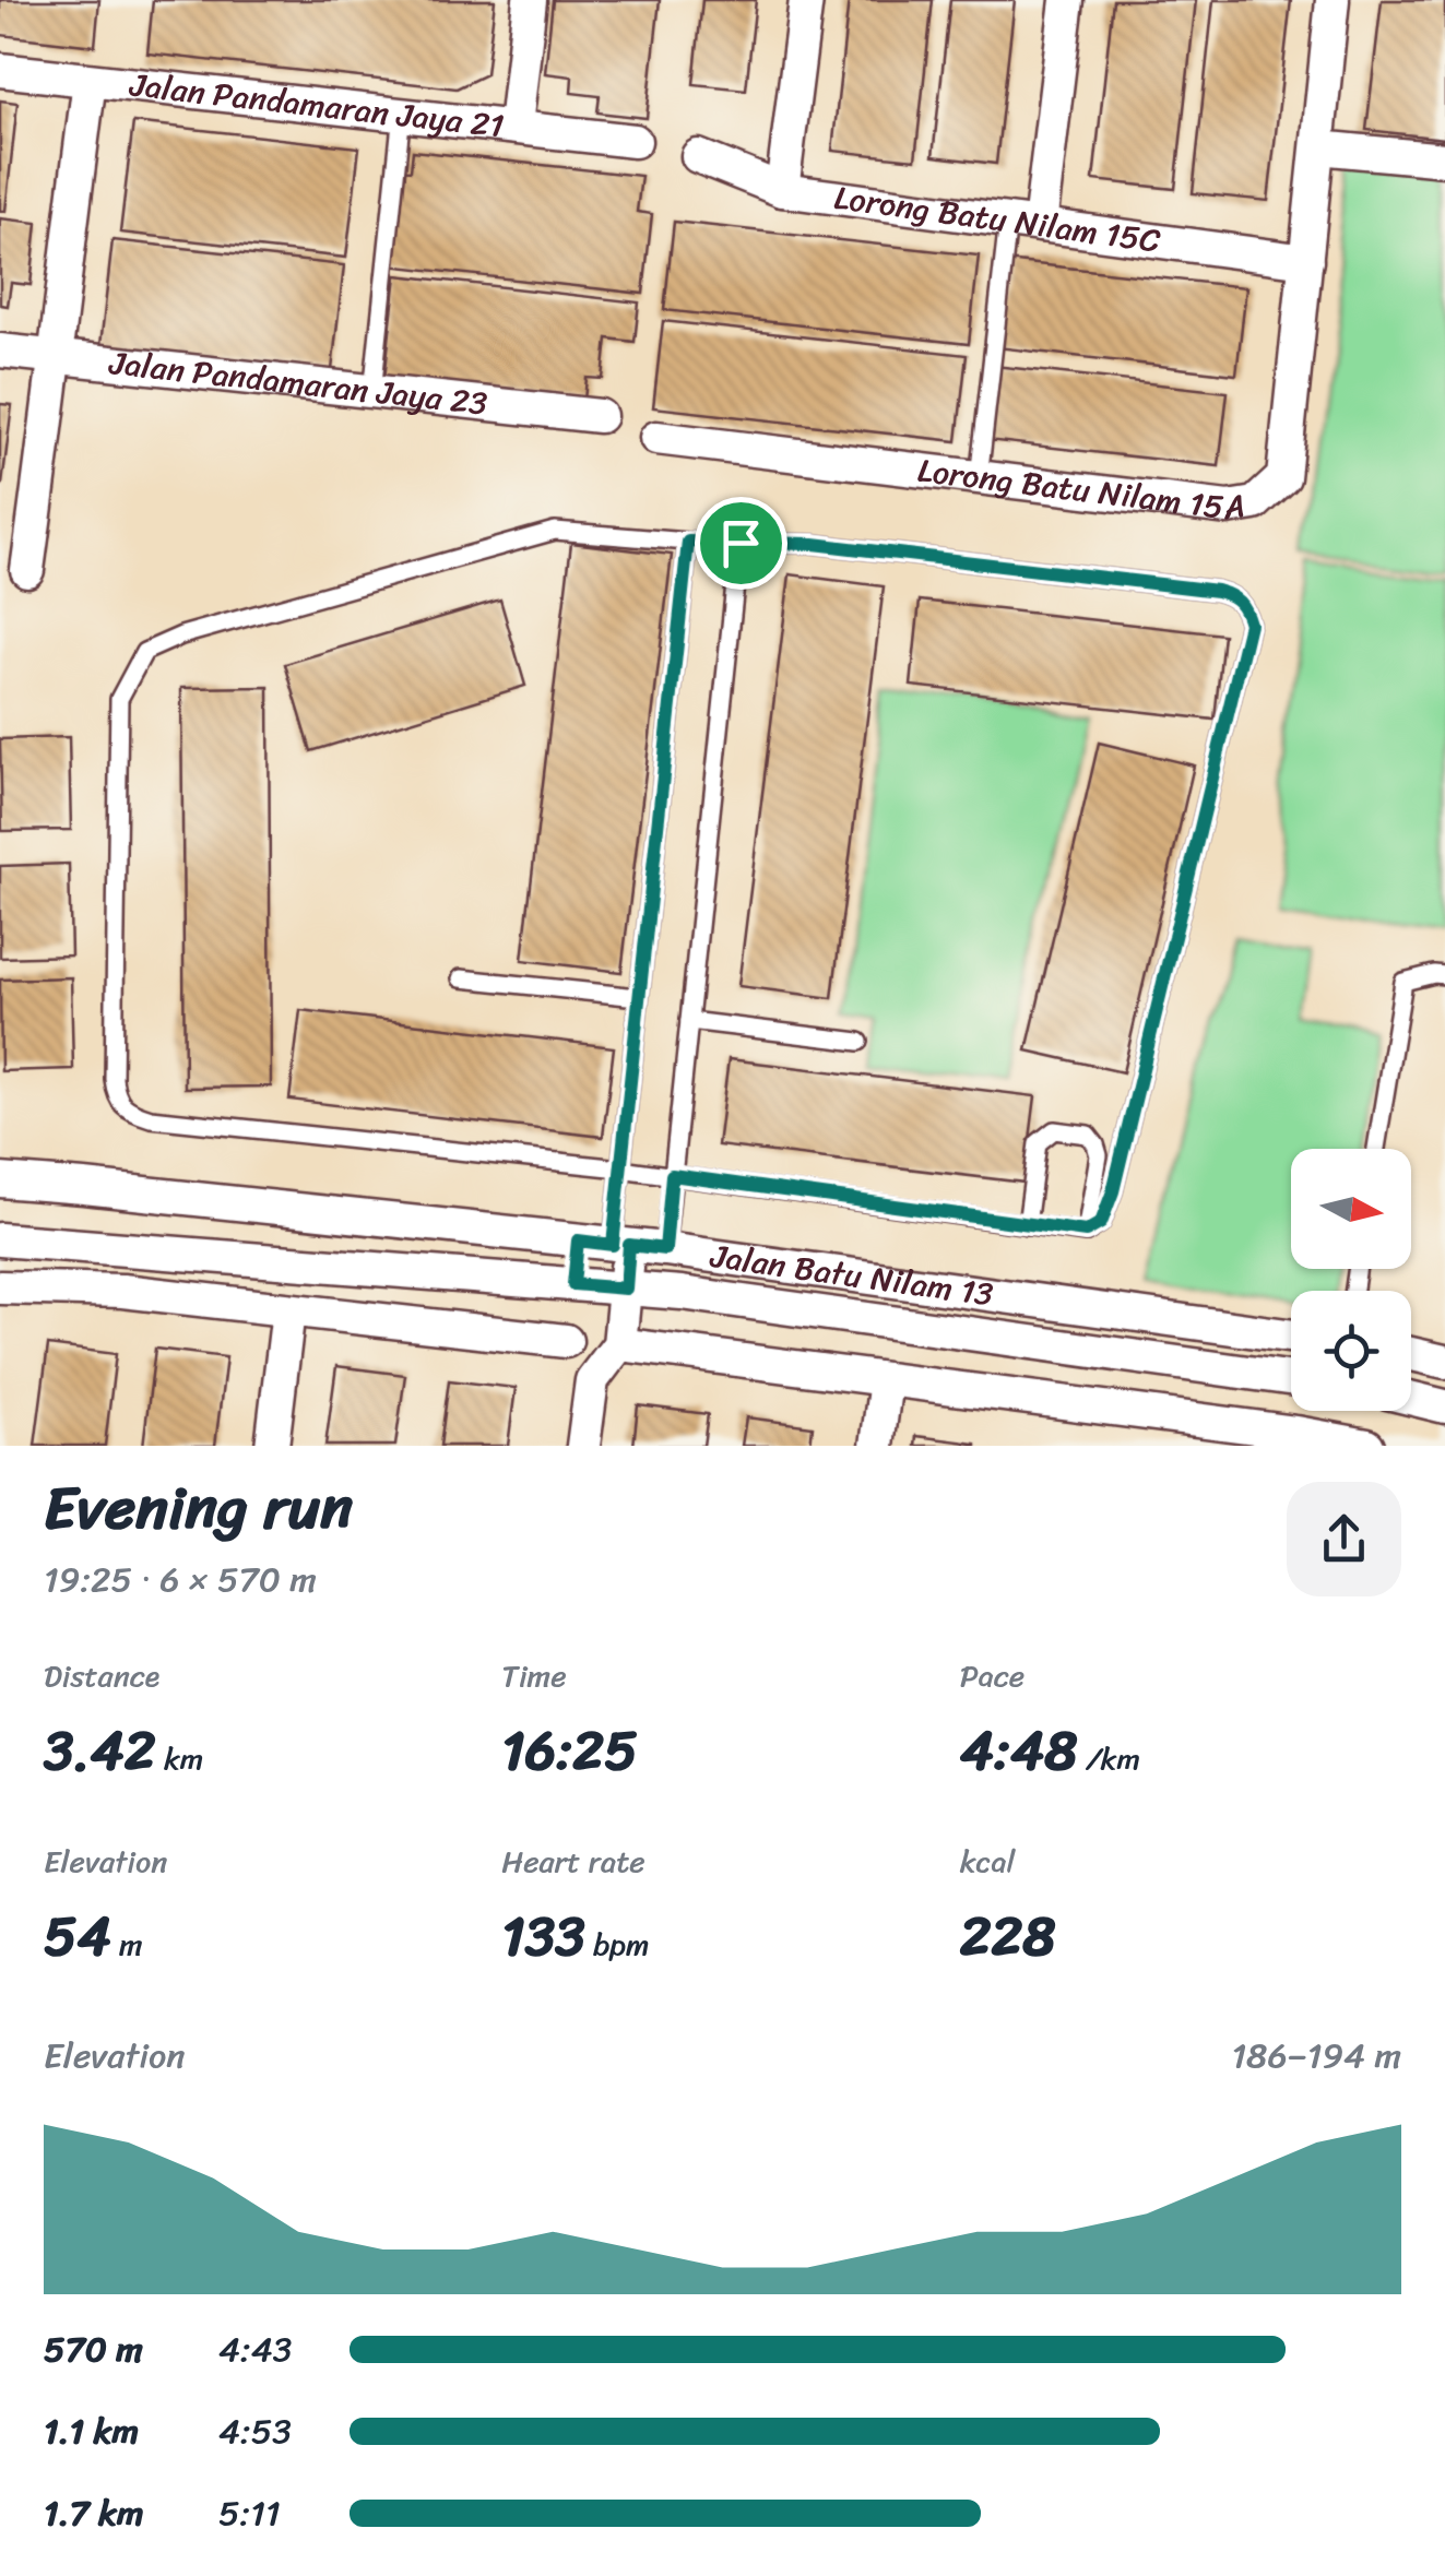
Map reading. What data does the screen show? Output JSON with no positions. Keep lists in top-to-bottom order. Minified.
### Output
{"streets":{"street":["Jalan Pandamaran Jaya 21","Lorong Batu Nilam 15C","Jalan Pandamaran Jaya 23","Lorong Batu Nilam 15A","Jalan Batu Nilam 13"]},"crossings":[["Lorong Batu Nilam 15C","Lorong Batu Nilam 15A"]],"north":"right","page":{"heading":["Evening run","19:25 · 6 × 570 m"],"stats":[["Distance","3.42 km"],["Time","16:25"],["Pace","4:48 /km"],["Elevation","54 m"],["Heart rate","133 bpm"],["kcal","228"]],"chart":["Elevation","186–194 m"],"list":[{"name":"570 m","note":"4:43"},{"name":"1.1 km","note":"4:53"},{"name":"1.7 km","note":"5:11"}]}}
